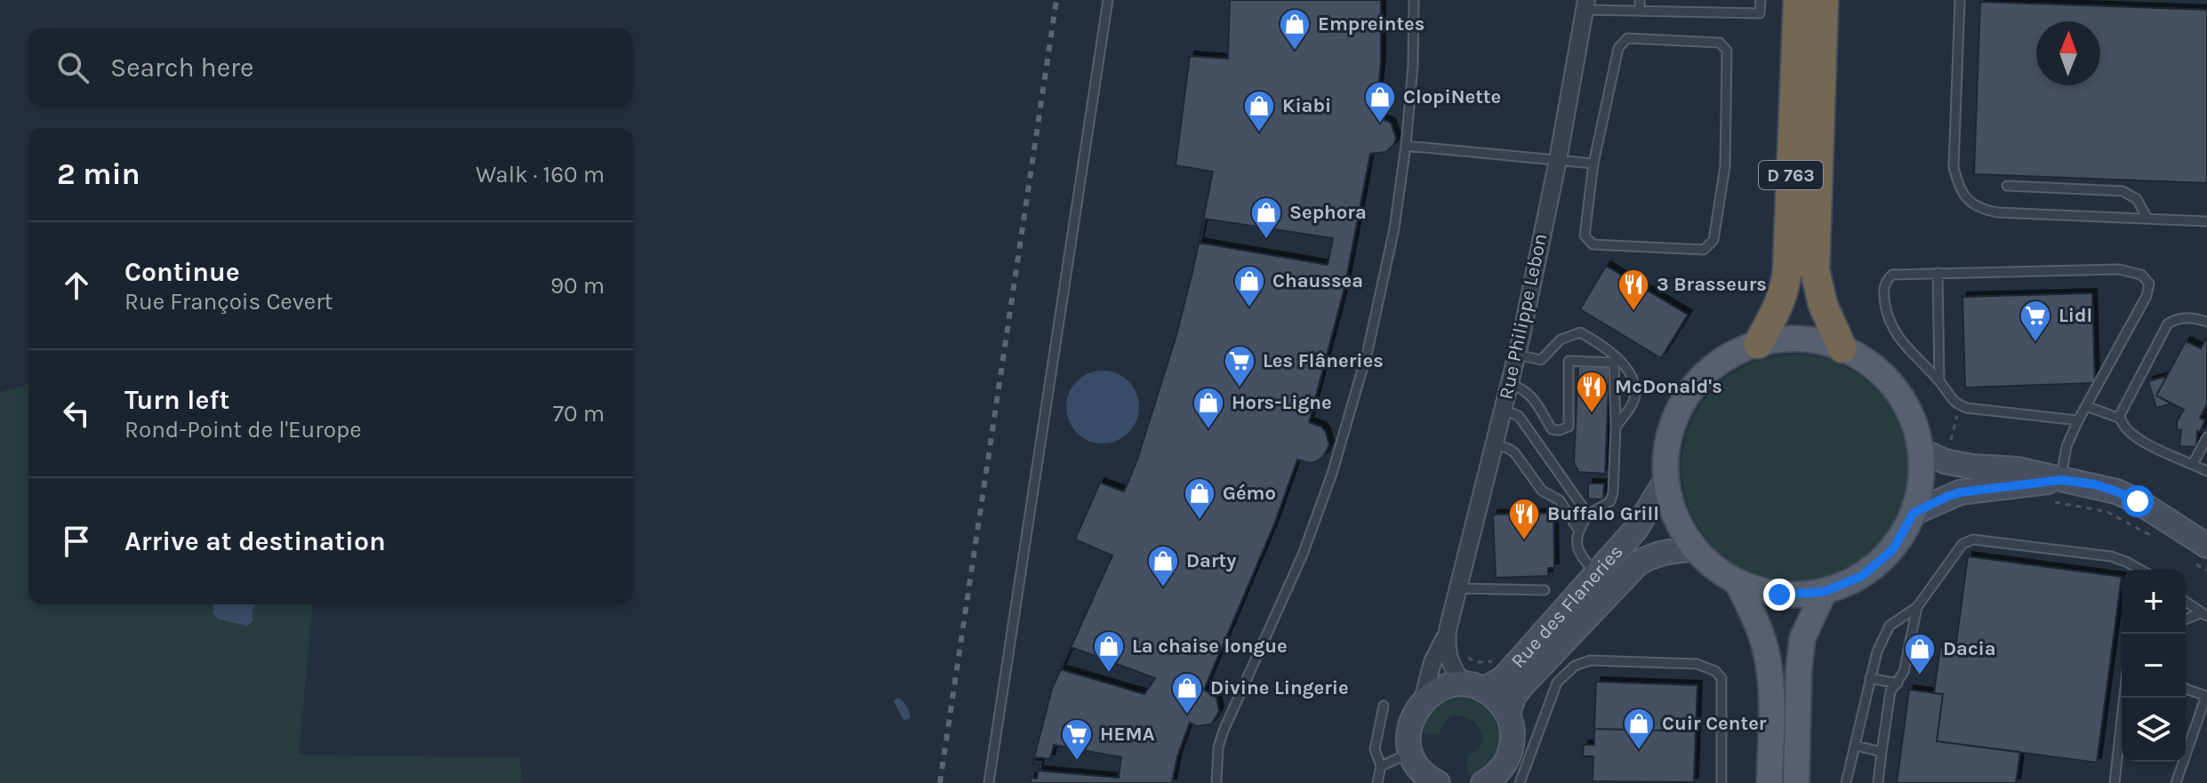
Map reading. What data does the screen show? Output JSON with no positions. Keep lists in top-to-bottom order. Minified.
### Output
{"streets":{"highway":["D 763"],"street":["Rue Philippe Lebon","Rue des Flaneries"]},"crossings":[["Rue Philippe Lebon","Rue des Flaneries"]],"places":{"shop":["Empreintes","ClopiNette","Kiabi","Sephora","Chaussea","Hors-Ligne","Gémo","Darty","La chaise longue","Dacia","Divine Lingerie","Cuir Center"],"restaurant":["3 Brasseurs","McDonald's","Buffalo Grill"],"supermarket":["Lidl","Les Flâneries","HEMA"]},"north":"top","page":{"search":"Search here","heading":["2 min","Walk · 160 m"],"list":[["Continue","Rue François Cevert","90 m"],["Turn left","Rond-Point de l'Europe","70 m"],"Arrive at destination"],"map_buttons":["+","−"]}}
